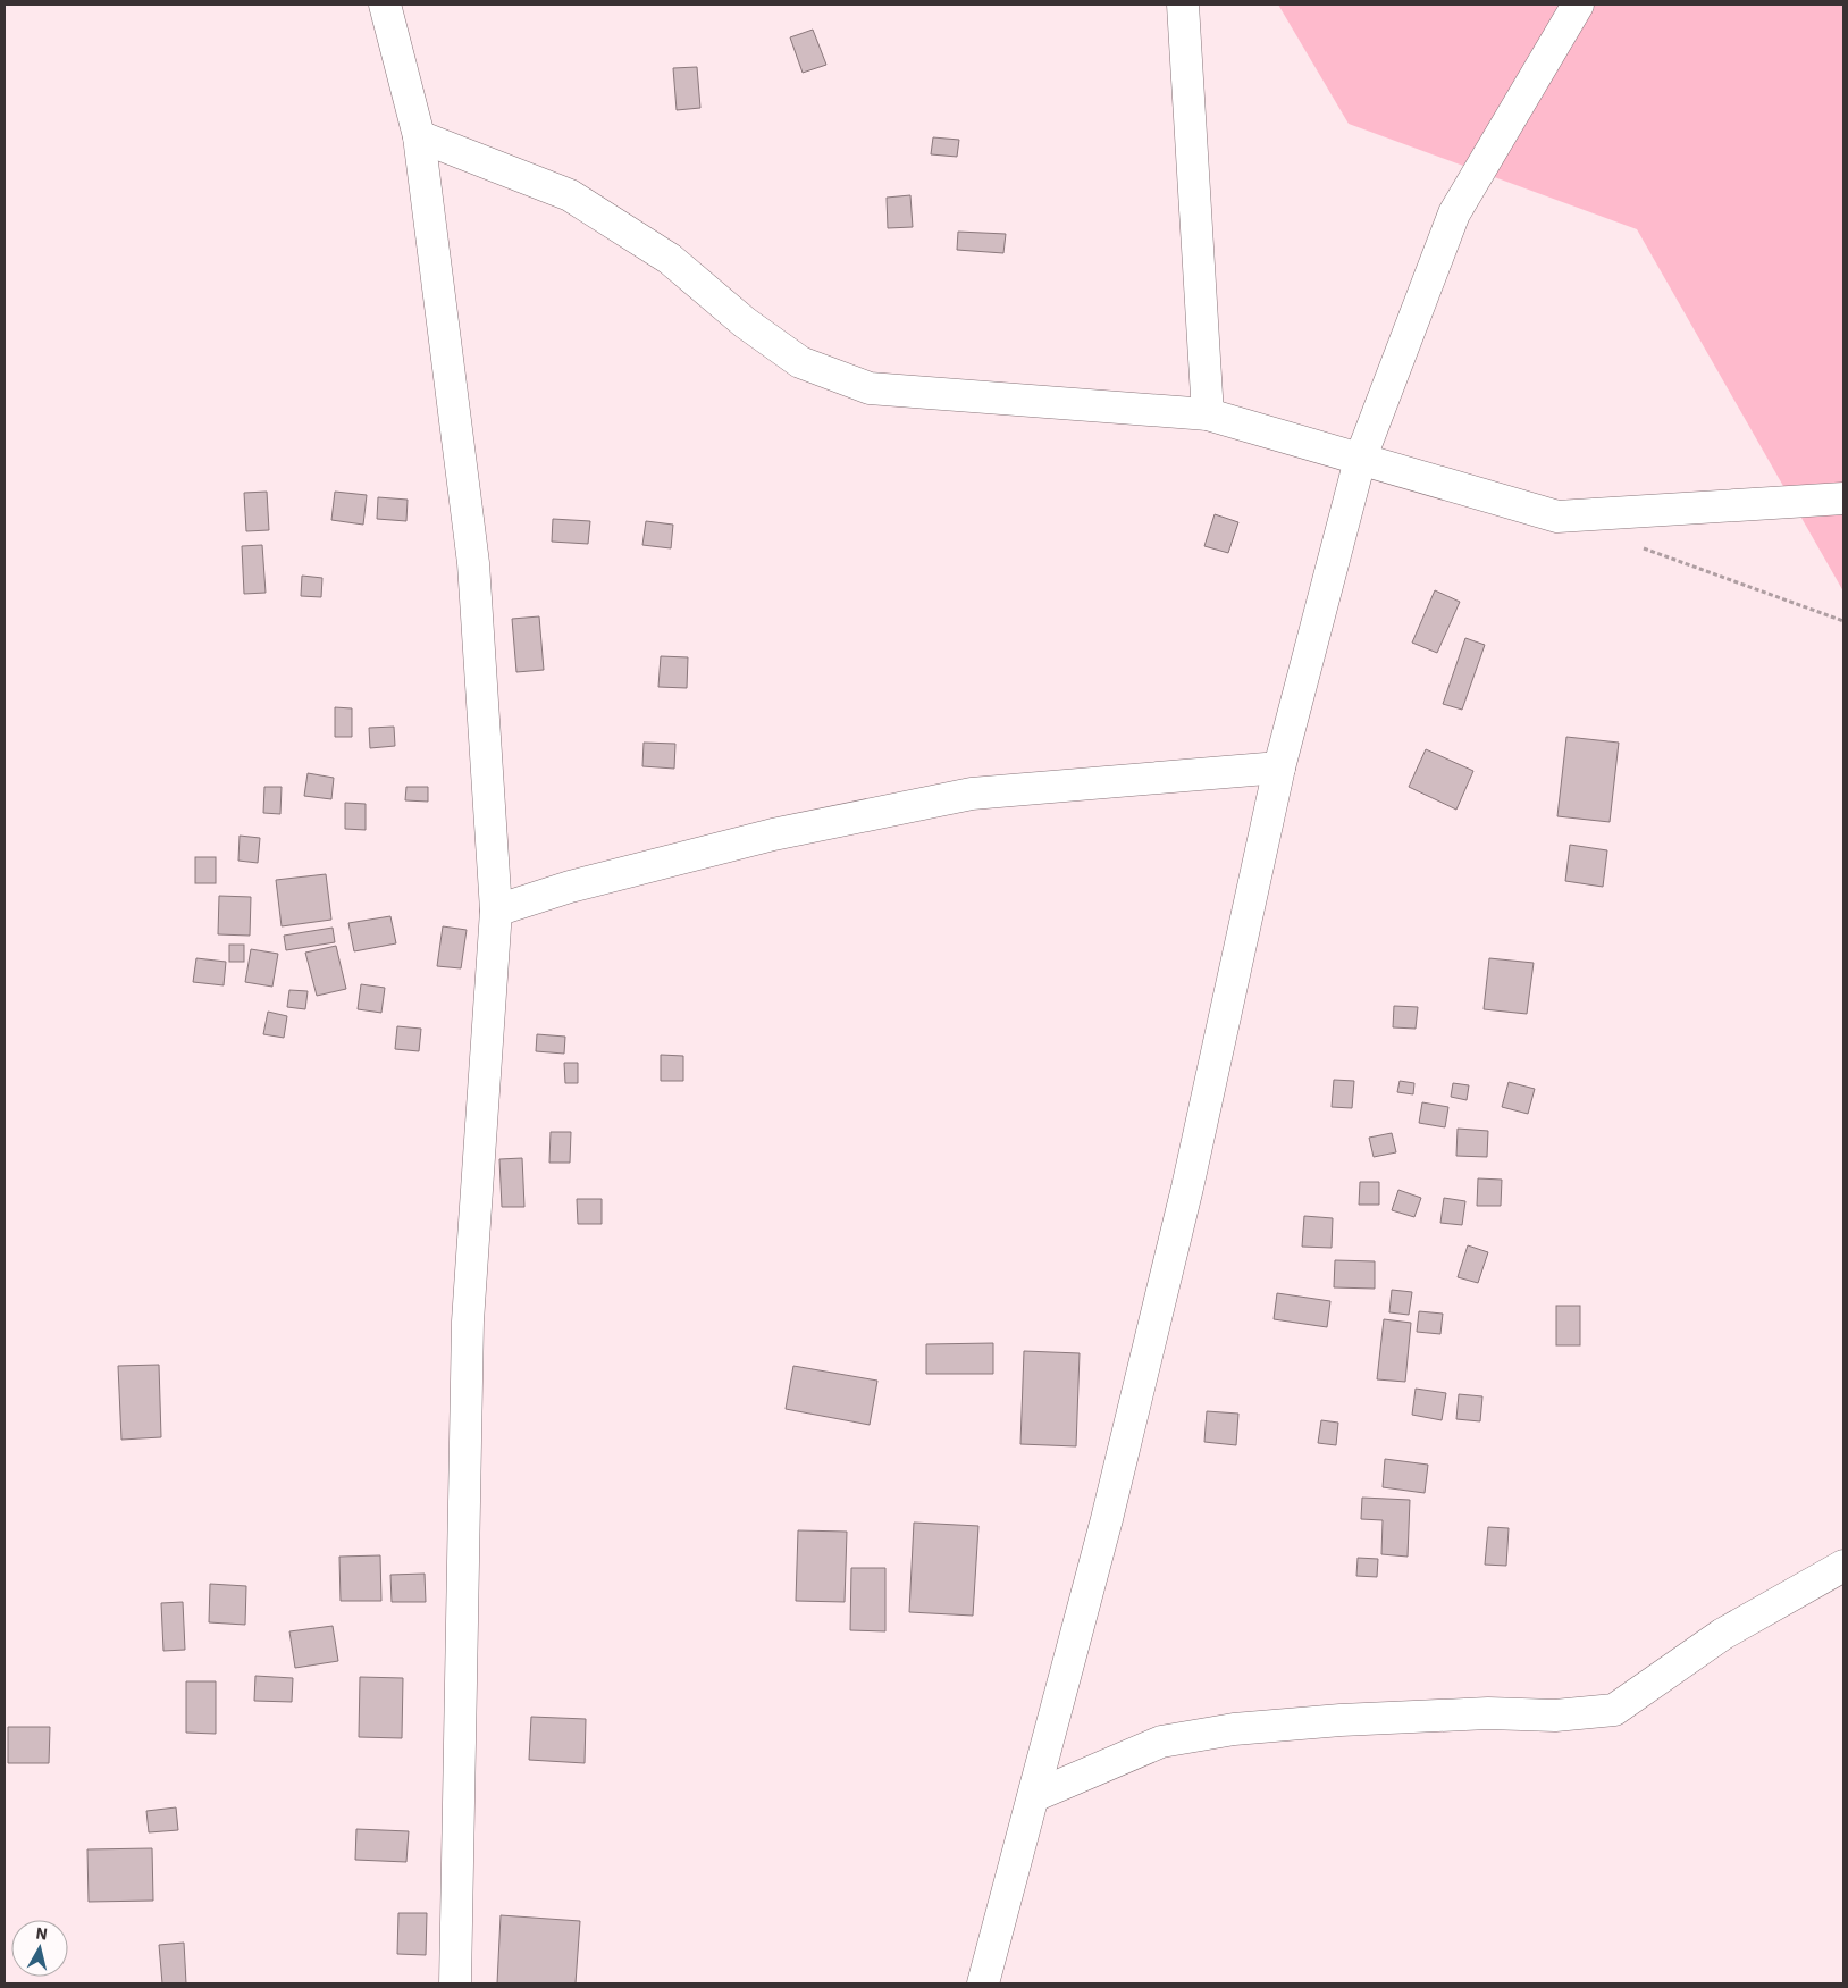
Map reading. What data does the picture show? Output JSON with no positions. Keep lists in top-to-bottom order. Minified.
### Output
{"north":"top"}
